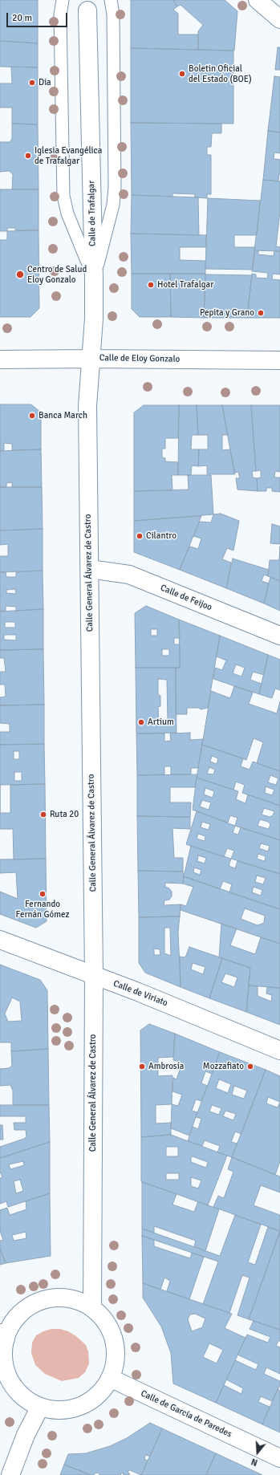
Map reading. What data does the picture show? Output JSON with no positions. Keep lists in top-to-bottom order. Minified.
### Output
{"streets":{"street":["Calle de Trafalgar","Calle de Eloy Gonzalo","Calle General Álvarez de Castro","Calle de Feijoo","Calle de Viriato","Calle de García de Paredes"]},"crossings":[["Calle de Trafalgar","Calle de Eloy Gonzalo"],["Calle de Trafalgar","Calle General Álvarez de Castro"],["Calle de Eloy Gonzalo","Calle General Álvarez de Castro"],["Calle General Álvarez de Castro","Calle de Feijoo"],["Calle General Álvarez de Castro","Calle de Viriato"],["Calle General Álvarez de Castro","Calle de García de Paredes"]],"places":["Boletin Oficial del Estado (BOE)","Dia","Iglesia Evangélica de Trafalgar","Centro de Salud Eloy Gonzalo","Hotel Trafalgar","Pepita y Grano","Banca March","Cilantro","Artium","Ruta 20","Fernando Fernán Gómez","Ambrosía","Mozzafiato"],"scale_bar":"20 m","north":"bottom"}
